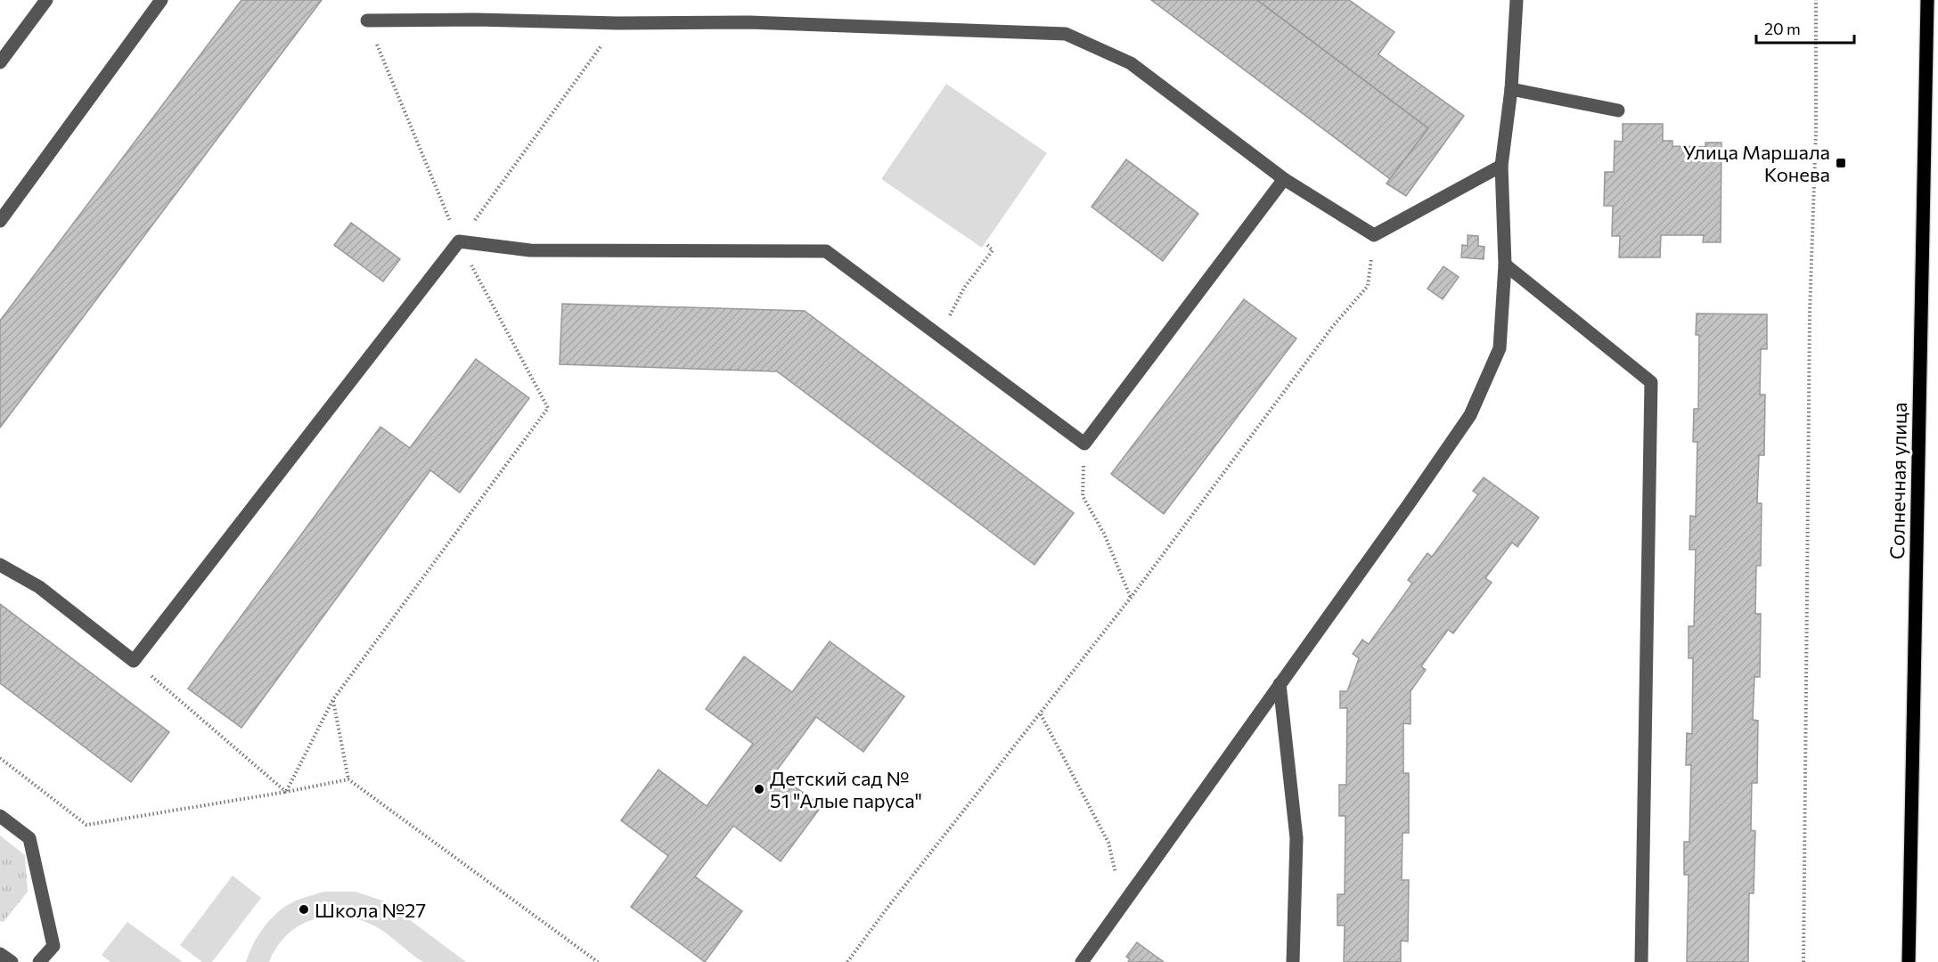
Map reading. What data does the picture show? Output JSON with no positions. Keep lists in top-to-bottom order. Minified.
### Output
{"streets":{"main road":["Солнечная улица"]},"places":{"transit":["Улица Маршала Конева"],"other":["Детский сад № 51 \"Алые паруса\"","Школа №27"]},"scale_bar":"20 m"}
